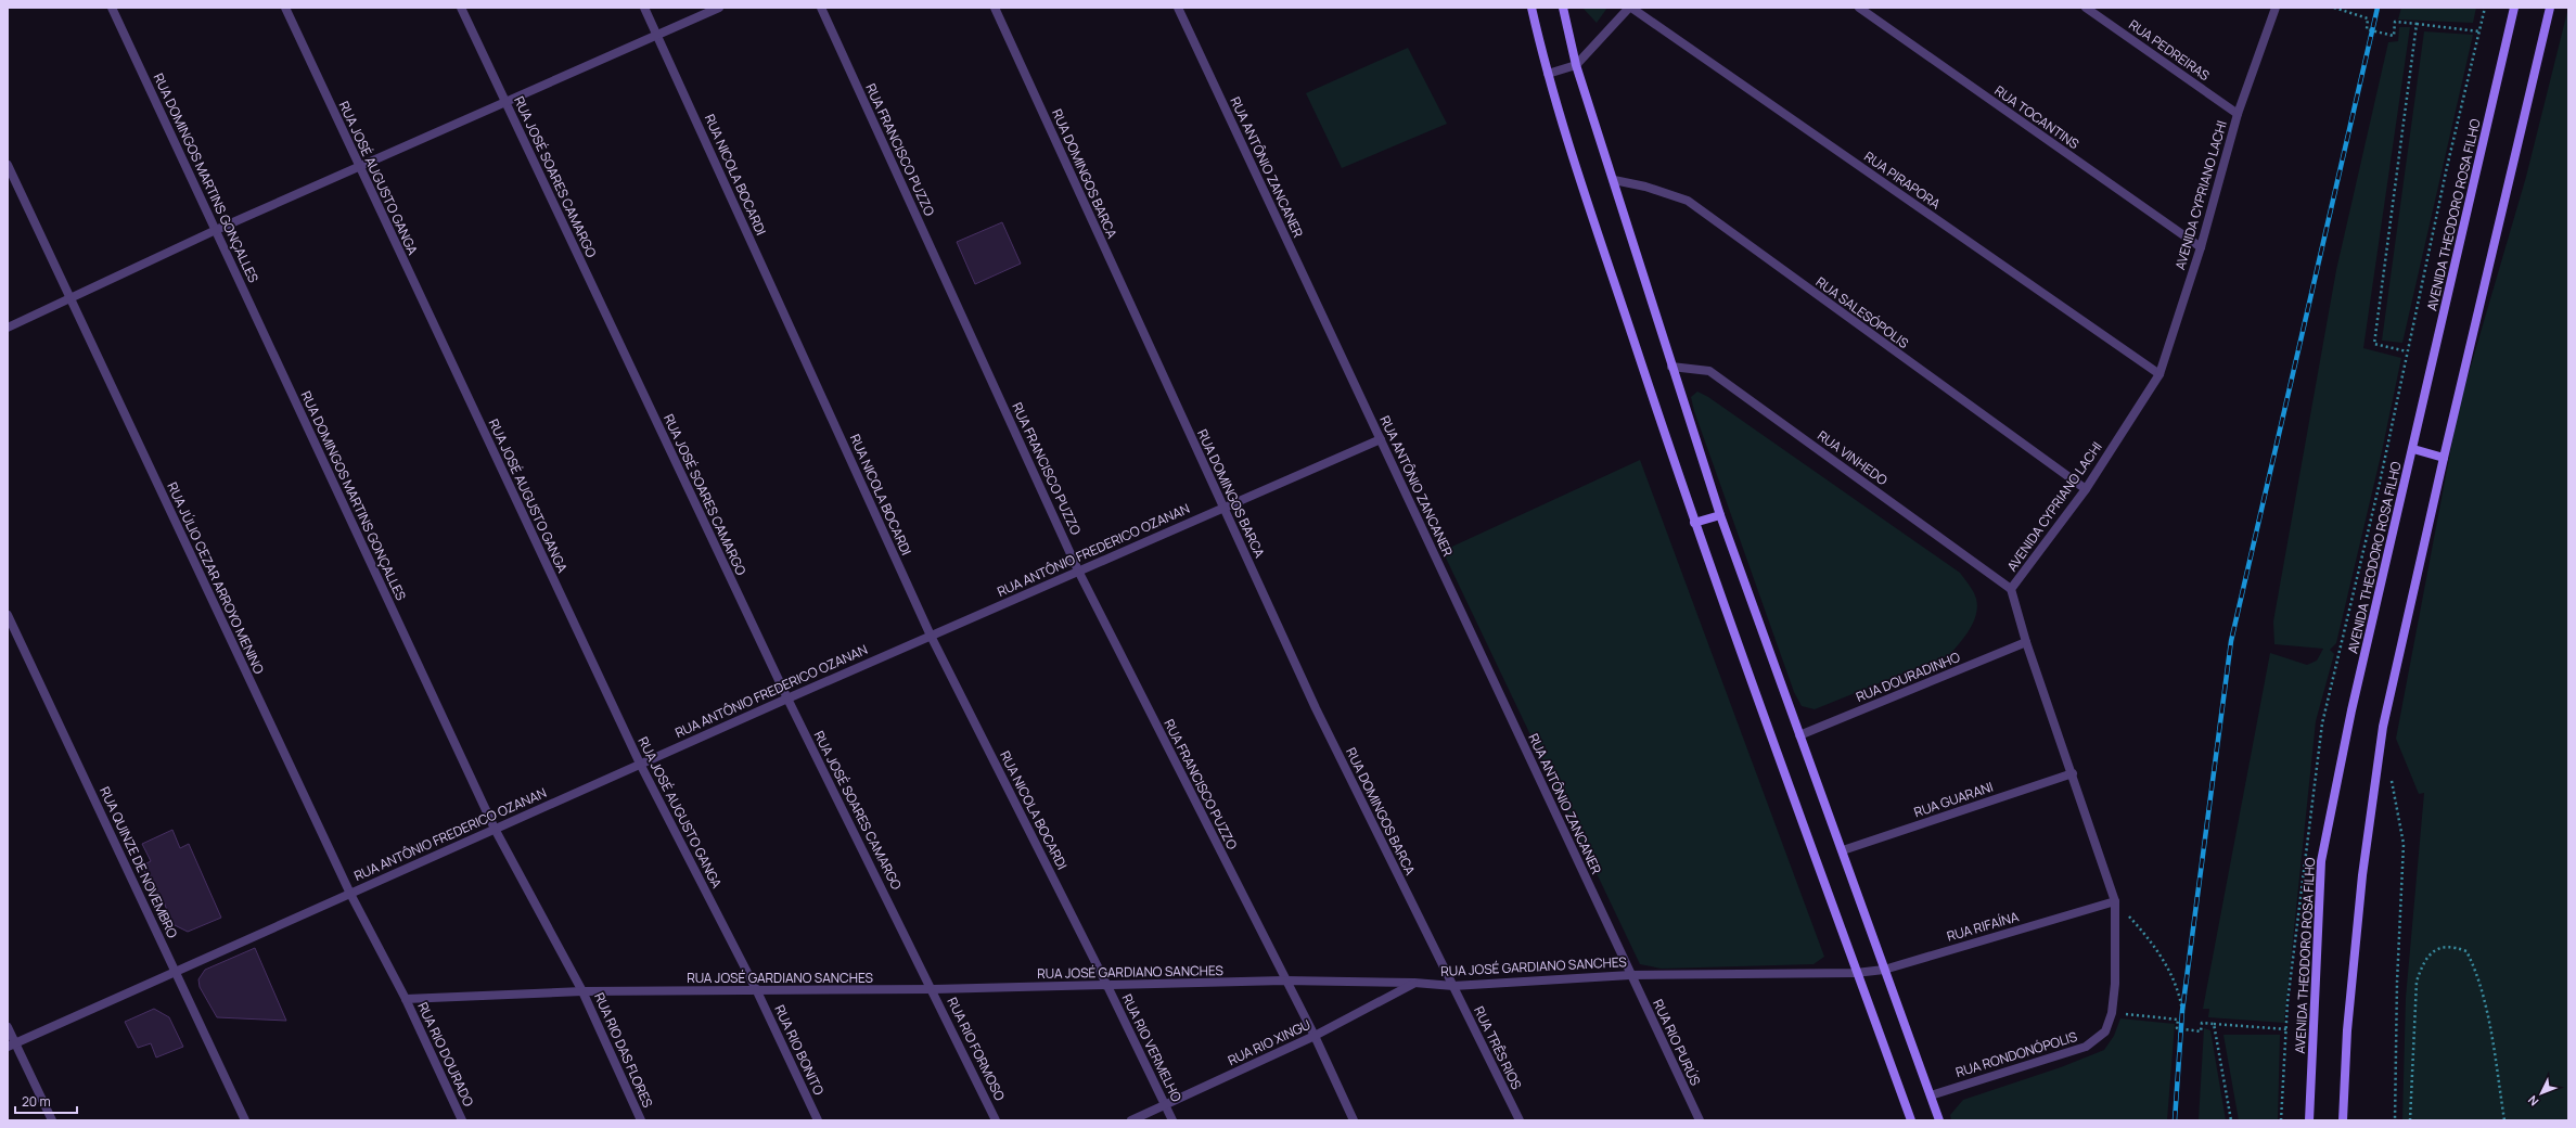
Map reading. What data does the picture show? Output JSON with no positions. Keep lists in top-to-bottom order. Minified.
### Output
{"streets":{"main road":["AVENIDA THEODORO ROSA FILHO"],"street":["RUA PEDREIRAS","RUA TOCANTINS","RUA FRANCISCO PUZZO","RUA ANTÔNIO ZANCANER","RUA DOMINGOS BARCA","RUA NICOLA BOCARDI","RUA JOSÉ SOARES CAMARGO","RUA DOMINGOS MARTINS GONÇALLES","RUA JOSÉ AUGUSTO GANGA","RUA PIRAPORA","AVENIDA CYPRIANO LACHI","RUA SALESÓPOLIS","RUA VINHEDO","RUA ANTÔNIO FREDERICO OZANAN","RUA JÚLIO CEZAR ARROYO MENINO","RUA DOURADINHO","RUA GUARANI","RUA QUINZE DE NOVEMBRO","RUA RIFAÍNA","RUA JOSÉ GARDIANO SANCHES","RUA RIO XINGU","RUA RIO PURÚS","RUA RIO VERMELHO","RUA TRÊS RIOS","RUA RIO FORMOSO","RUA RIO DAS FLORES","RUA RIO BONITO","RUA RIO DOURADO","RUA RONDONÓPOLIS"]},"crossings":[["RUA PEDREIRAS","AVENIDA CYPRIANO LACHI"],["RUA TOCANTINS","AVENIDA CYPRIANO LACHI"],["RUA FRANCISCO PUZZO","RUA ANTÔNIO FREDERICO OZANAN"],["RUA FRANCISCO PUZZO","RUA JOSÉ GARDIANO SANCHES"],["RUA FRANCISCO PUZZO","RUA RIO XINGU"],["RUA ANTÔNIO ZANCANER","RUA ANTÔNIO FREDERICO OZANAN"],["RUA ANTÔNIO ZANCANER","RUA JOSÉ GARDIANO SANCHES"],["RUA ANTÔNIO ZANCANER","RUA RIO PURÚS"],["RUA DOMINGOS BARCA","RUA ANTÔNIO FREDERICO OZANAN"],["RUA DOMINGOS BARCA","RUA JOSÉ GARDIANO SANCHES"],["RUA DOMINGOS BARCA","RUA TRÊS RIOS"],["RUA NICOLA BOCARDI","RUA ANTÔNIO FREDERICO OZANAN"],["RUA NICOLA BOCARDI","RUA JOSÉ GARDIANO SANCHES"],["RUA NICOLA BOCARDI","RUA RIO VERMELHO"],["RUA JOSÉ SOARES CAMARGO","RUA ANTÔNIO FREDERICO OZANAN"],["RUA JOSÉ SOARES CAMARGO","RUA JOSÉ GARDIANO SANCHES"],["RUA JOSÉ SOARES CAMARGO","RUA RIO FORMOSO"],["RUA DOMINGOS MARTINS GONÇALLES","RUA ANTÔNIO FREDERICO OZANAN"],["RUA DOMINGOS MARTINS GONÇALLES","RUA JOSÉ GARDIANO SANCHES"],["RUA DOMINGOS MARTINS GONÇALLES","RUA RIO DAS FLORES"],["RUA JOSÉ AUGUSTO GANGA","RUA ANTÔNIO FREDERICO OZANAN"],["RUA JOSÉ AUGUSTO GANGA","RUA JOSÉ GARDIANO SANCHES"],["RUA JOSÉ AUGUSTO GANGA","RUA RIO BONITO"],["RUA PIRAPORA","AVENIDA CYPRIANO LACHI"],["AVENIDA CYPRIANO LACHI","RUA SALESÓPOLIS"],["AVENIDA CYPRIANO LACHI","RUA VINHEDO"],["AVENIDA CYPRIANO LACHI","RUA DOURADINHO"],["AVENIDA CYPRIANO LACHI","RUA GUARANI"],["AVENIDA CYPRIANO LACHI","RUA RIFAÍNA"],["AVENIDA CYPRIANO LACHI","RUA RONDONÓPOLIS"],["RUA ANTÔNIO FREDERICO OZANAN","RUA JÚLIO CEZAR ARROYO MENINO"],["RUA ANTÔNIO FREDERICO OZANAN","RUA QUINZE DE NOVEMBRO"],["RUA JÚLIO CEZAR ARROYO MENINO","RUA JOSÉ GARDIANO SANCHES"],["RUA JÚLIO CEZAR ARROYO MENINO","RUA RIO DOURADO"],["RUA RIFAÍNA","RUA JOSÉ GARDIANO SANCHES"],["RUA JOSÉ GARDIANO SANCHES","RUA RIO XINGU"],["RUA JOSÉ GARDIANO SANCHES","RUA RIO PURÚS"],["RUA JOSÉ GARDIANO SANCHES","RUA RIO VERMELHO"],["RUA JOSÉ GARDIANO SANCHES","RUA TRÊS RIOS"],["RUA JOSÉ GARDIANO SANCHES","RUA RIO FORMOSO"],["RUA JOSÉ GARDIANO SANCHES","RUA RIO DAS FLORES"],["RUA JOSÉ GARDIANO SANCHES","RUA RIO BONITO"],["RUA JOSÉ GARDIANO SANCHES","RUA RIO DOURADO"],["RUA RIO XINGU","RUA RIO VERMELHO"]],"scale_bar":"20 m","north":"bottom left"}
